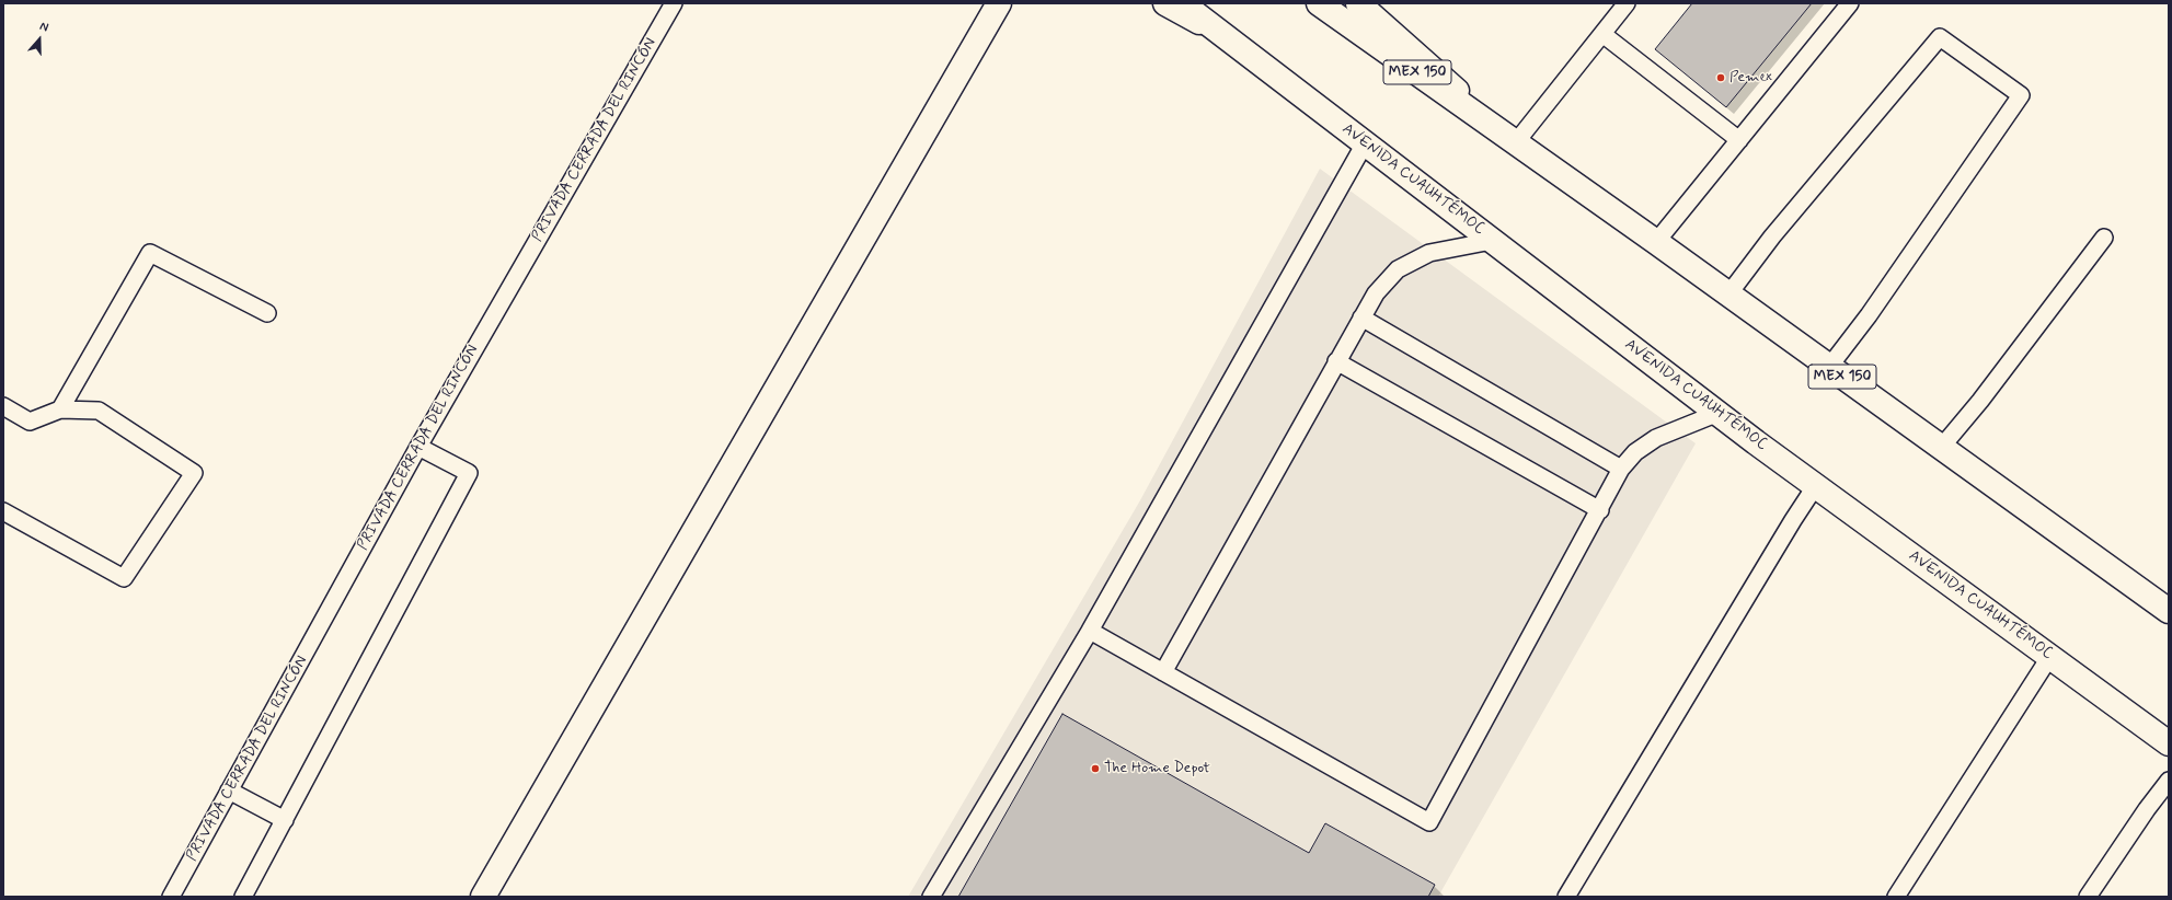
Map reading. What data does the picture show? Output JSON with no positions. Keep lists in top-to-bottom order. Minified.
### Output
{"streets":{"main road":["MEX 150","AVENIDA CUAUHTÉMOC"],"lane":["PRIVADA CERRADA DEL RINCÓN"]},"places":["Pemex","The Home Depot"],"north":"top"}
